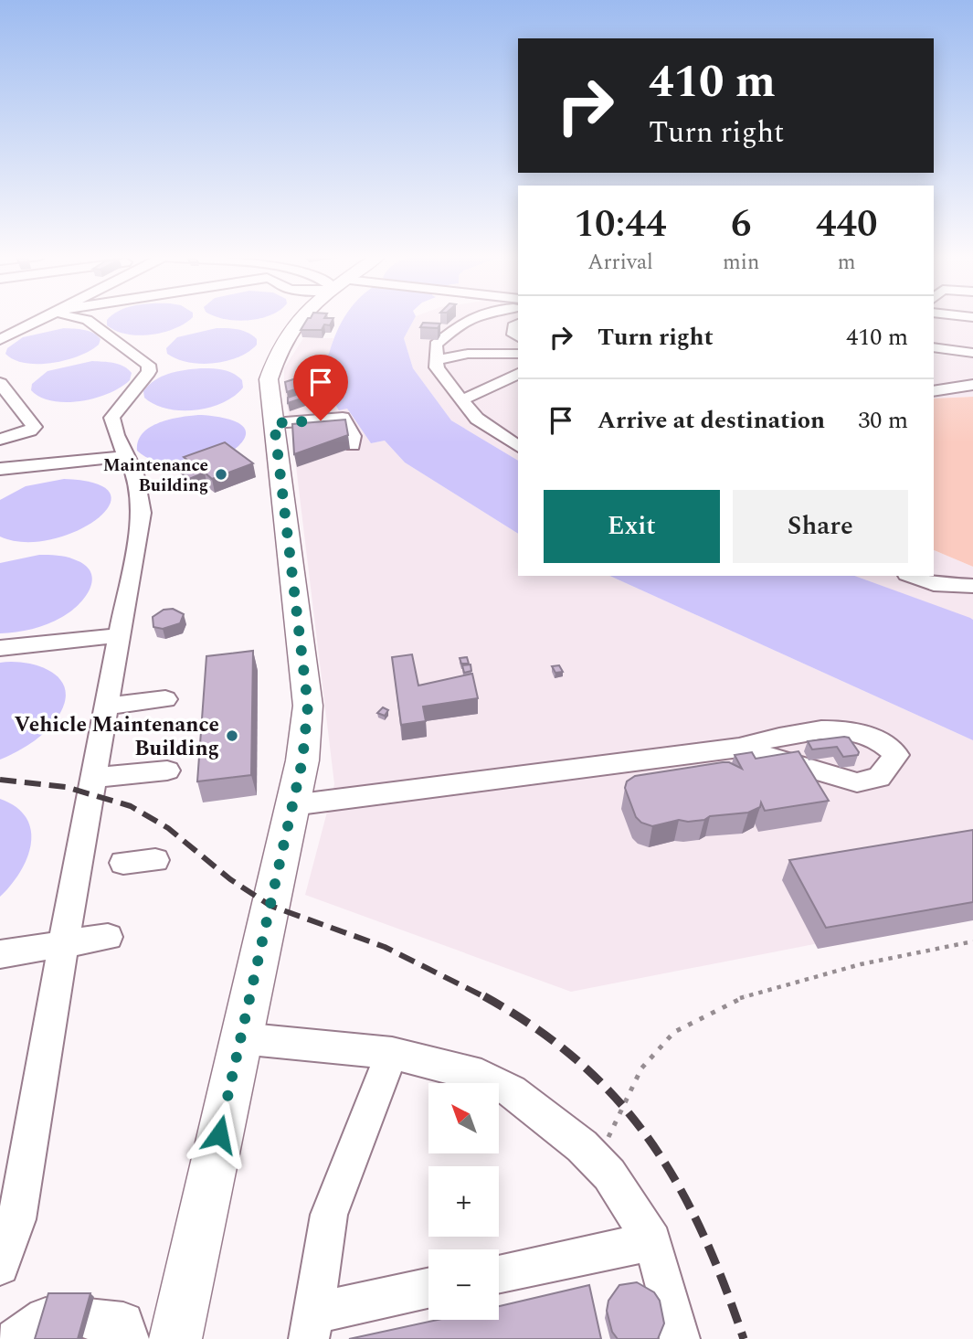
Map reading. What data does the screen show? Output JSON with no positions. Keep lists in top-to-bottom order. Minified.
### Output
{"places":["Maintenance Building","Vehicle Maintenance Building"],"north":"top left","page":{"turn":["410 m","Turn right"],"eta":["10:44","Arrival","6","min","440","m"],"list":[{"name":"Turn right","value":"410 m"},{"name":"Arrive at destination","value":"30 m"}],"buttons":["Exit","Share"],"map_buttons":["+","−"]}}
